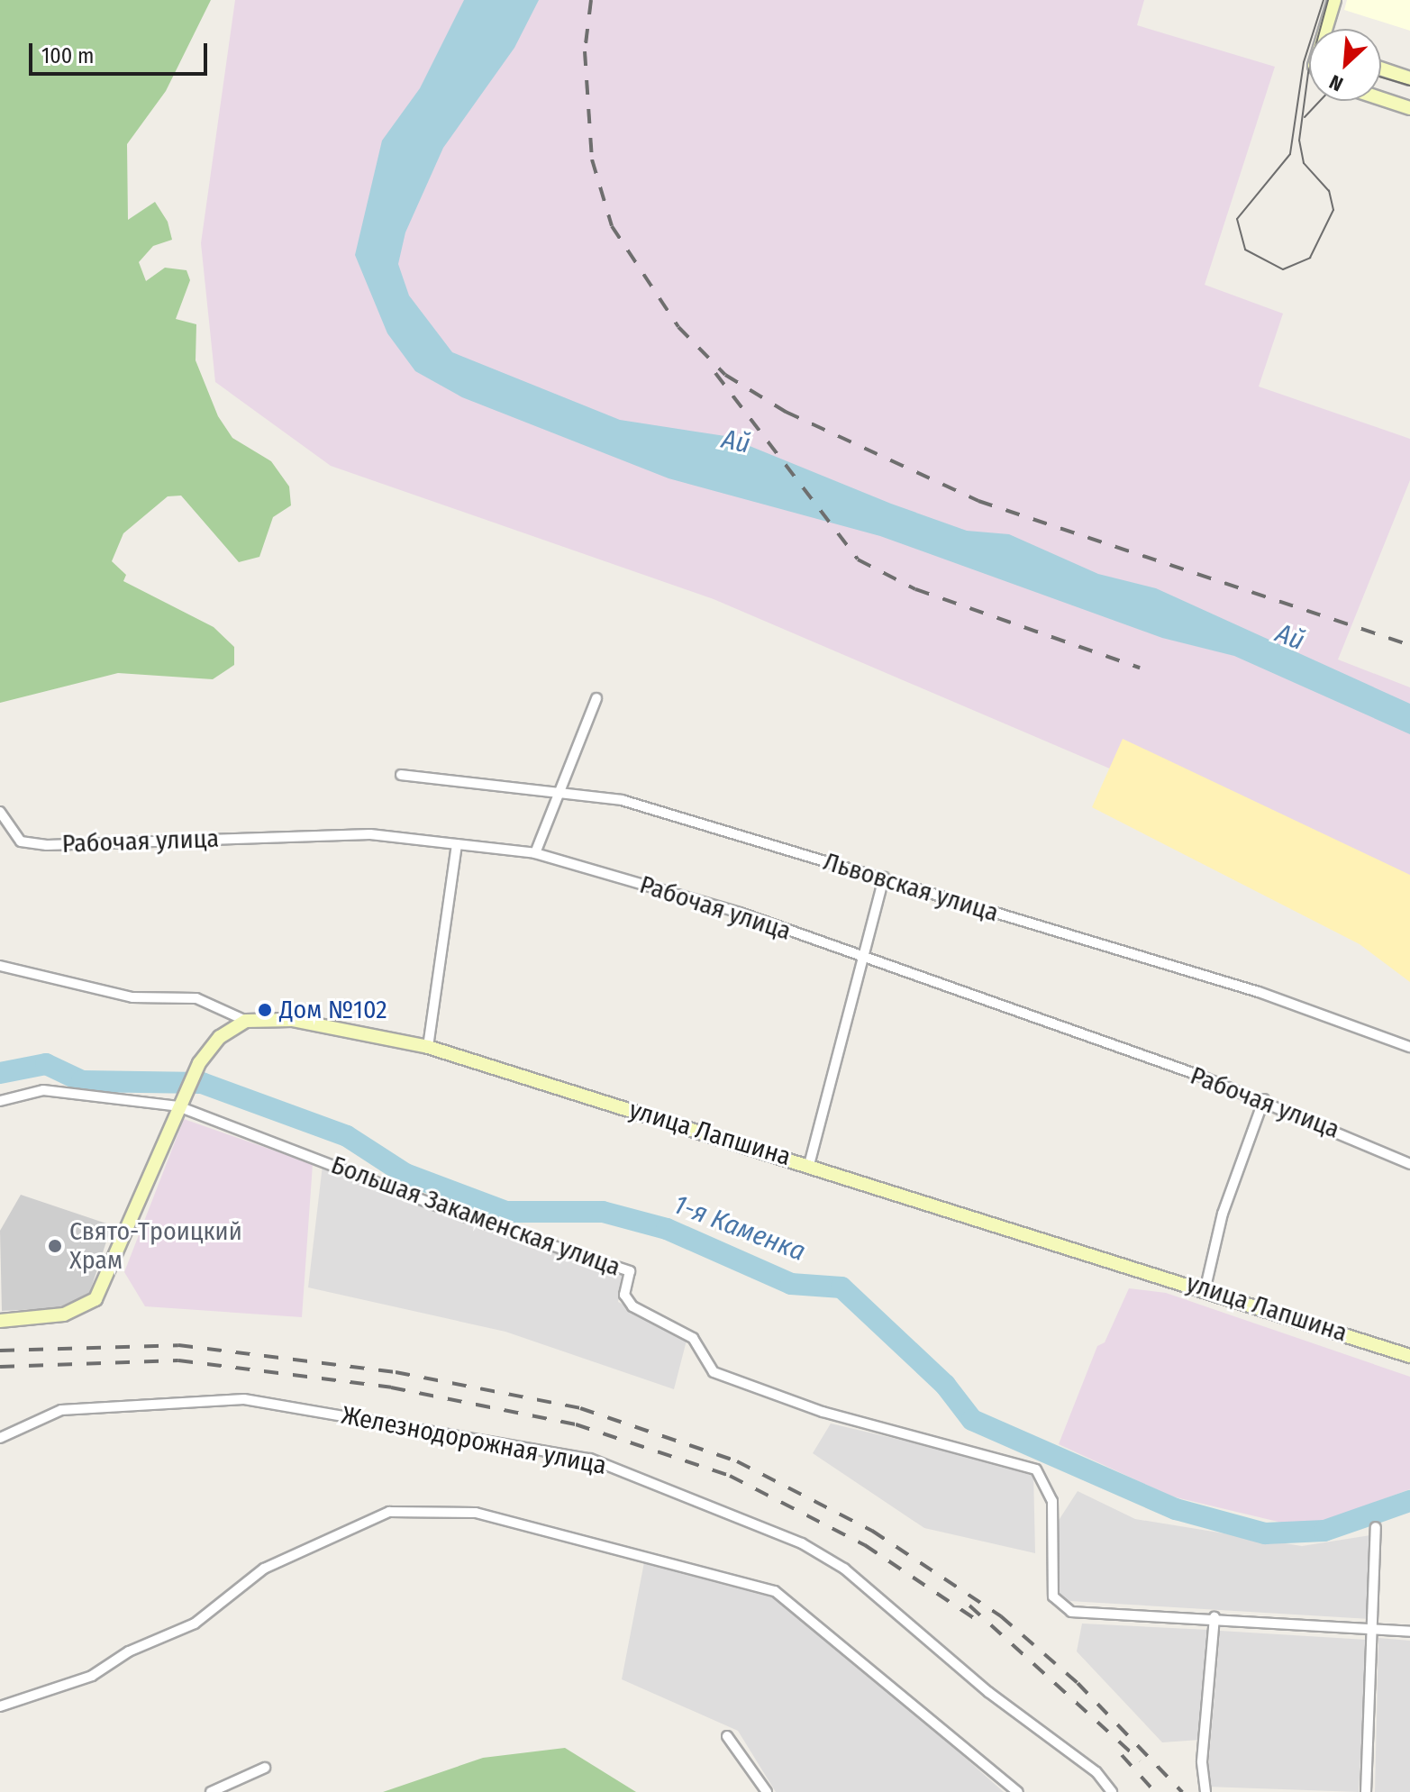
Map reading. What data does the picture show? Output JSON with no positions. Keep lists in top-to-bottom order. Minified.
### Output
{"streets":{"street":["Рабочая улица","Львовская улица","улица Лапшина","Большая Закаменская улица","Железнодорожная улица"]},"water":["Ай","1-я Каменка"],"places":["Дом №102","Свято-Троицкий Храм"],"scale_bar":"100 m","north":"bottom left"}
